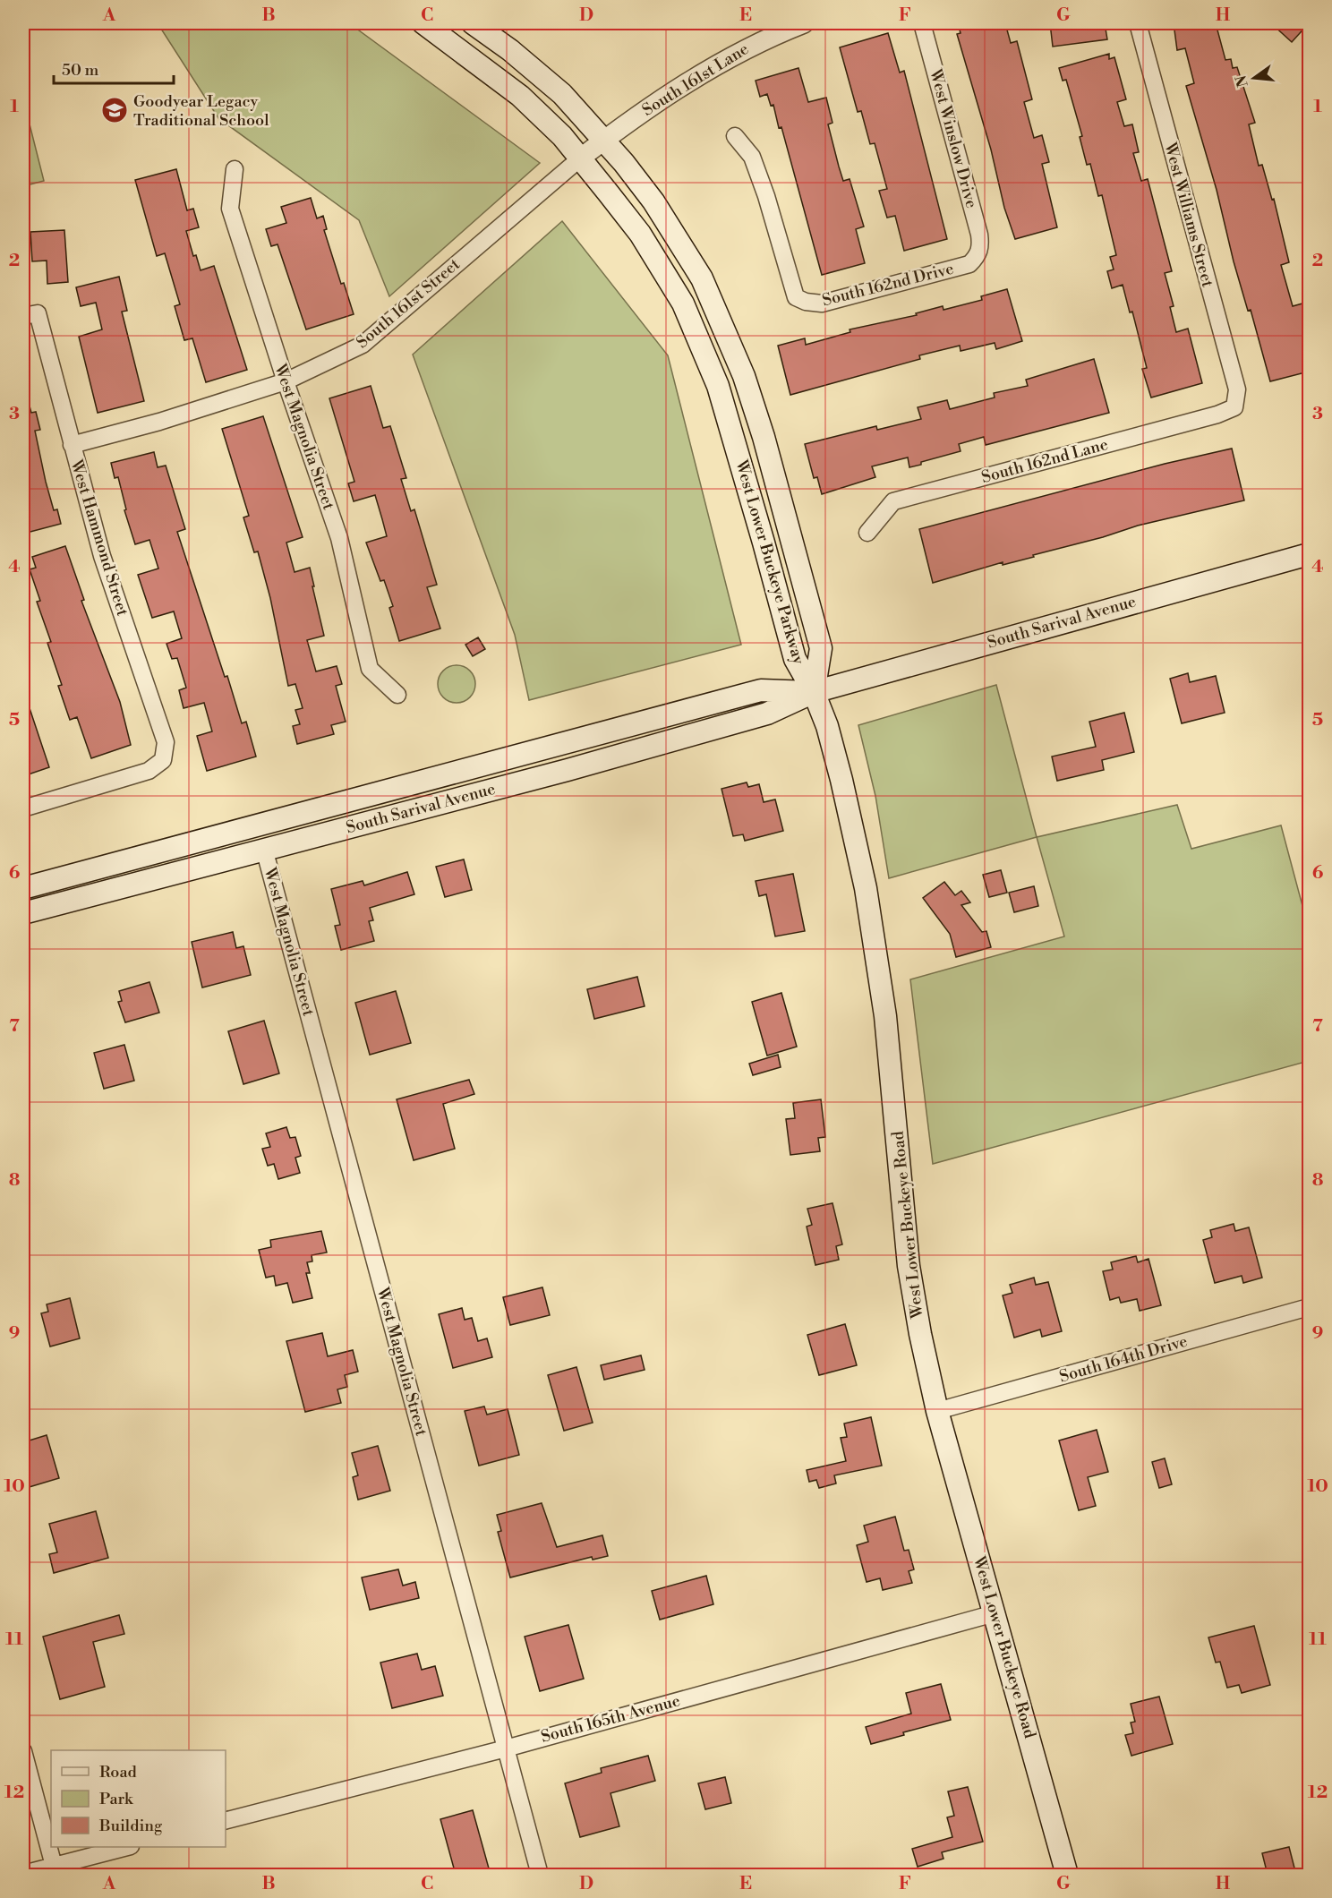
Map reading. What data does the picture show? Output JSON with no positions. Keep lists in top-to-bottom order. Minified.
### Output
{"streets":{"main road":["West Lower Buckeye Parkway","South Sarival Avenue","West Lower Buckeye Road"],"street":["South 161st Lane","West Winslow Drive","West Williams Street","South 162nd Drive","South 161st Street","West Magnolia Street","South 162nd Lane","West Hammond Street","South 164th Drive","South 165th Avenue"]},"crossings":[["South 161st Lane","South 161st Street"],["South 161st Lane","West Lower Buckeye Parkway"],["West Winslow Drive","South 162nd Drive"],["West Williams Street","South 162nd Lane"],["South 161st Street","West Magnolia Street"],["South 161st Street","West Hammond Street"],["South 161st Street","West Lower Buckeye Parkway"],["West Magnolia Street","South Sarival Avenue"],["West Magnolia Street","South 165th Avenue"],["West Lower Buckeye Parkway","South Sarival Avenue"],["West Lower Buckeye Parkway","West Lower Buckeye Road"],["South Sarival Avenue","West Lower Buckeye Road"],["West Lower Buckeye Road","South 164th Drive"],["West Lower Buckeye Road","South 165th Avenue"]],"places":{"school or university":["Goodyear Legacy Traditional School"]},"legend":["Road","Park","Building"],"scale_bar":"50 m","north":"left","grid":{"columns":["A","B","C","D","E","F","G","H"],"rows":["1","2","3","4","5","6","7","8","9","10","11","12"]}}
